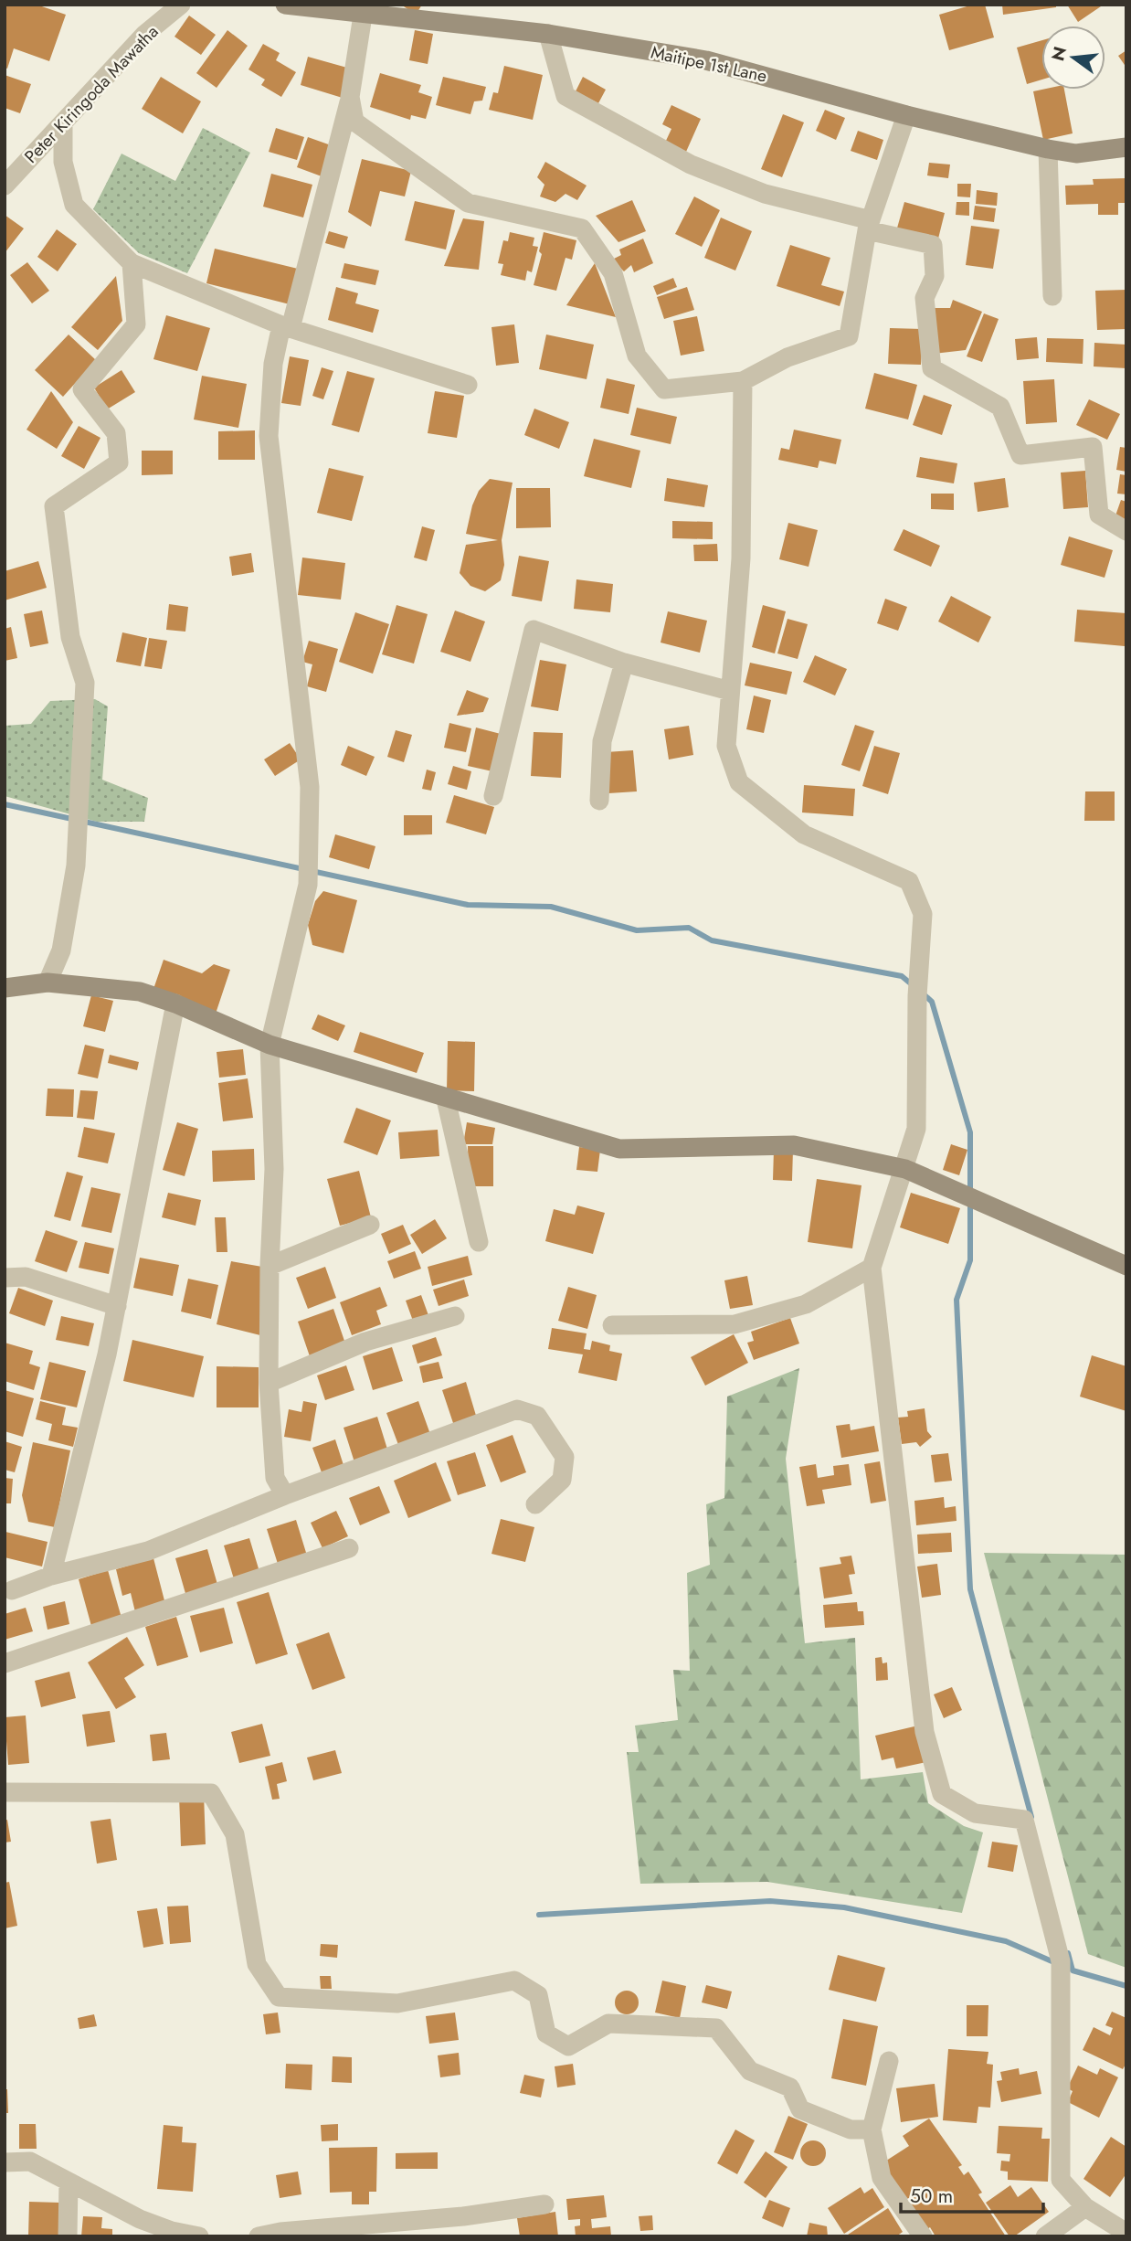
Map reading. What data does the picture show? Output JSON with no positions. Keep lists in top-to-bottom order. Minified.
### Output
{"streets":{"street":["Maitipe 1st Lane","Peter Kiringoda Mawatha"]},"scale_bar":"50 m","north":"left"}
